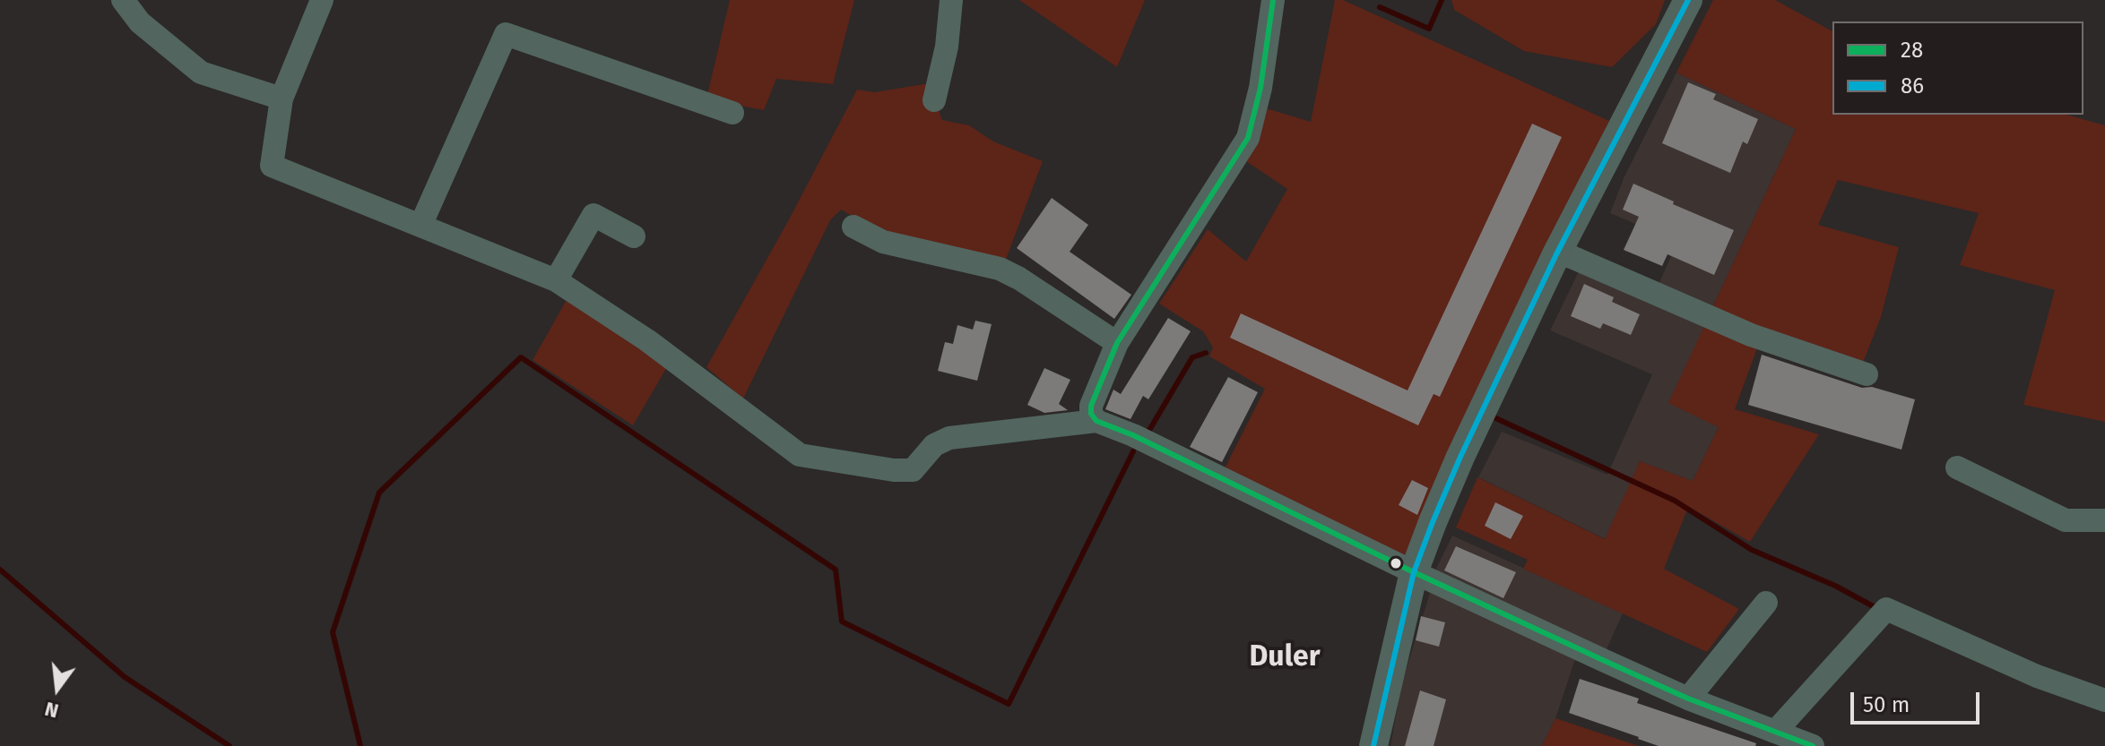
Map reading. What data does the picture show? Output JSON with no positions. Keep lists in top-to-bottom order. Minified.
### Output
{"districts":["Duler"],"lines":["transit line 28","transit line 86"],"legend":["28","86"],"scale_bar":"50 m","north":"bottom"}
